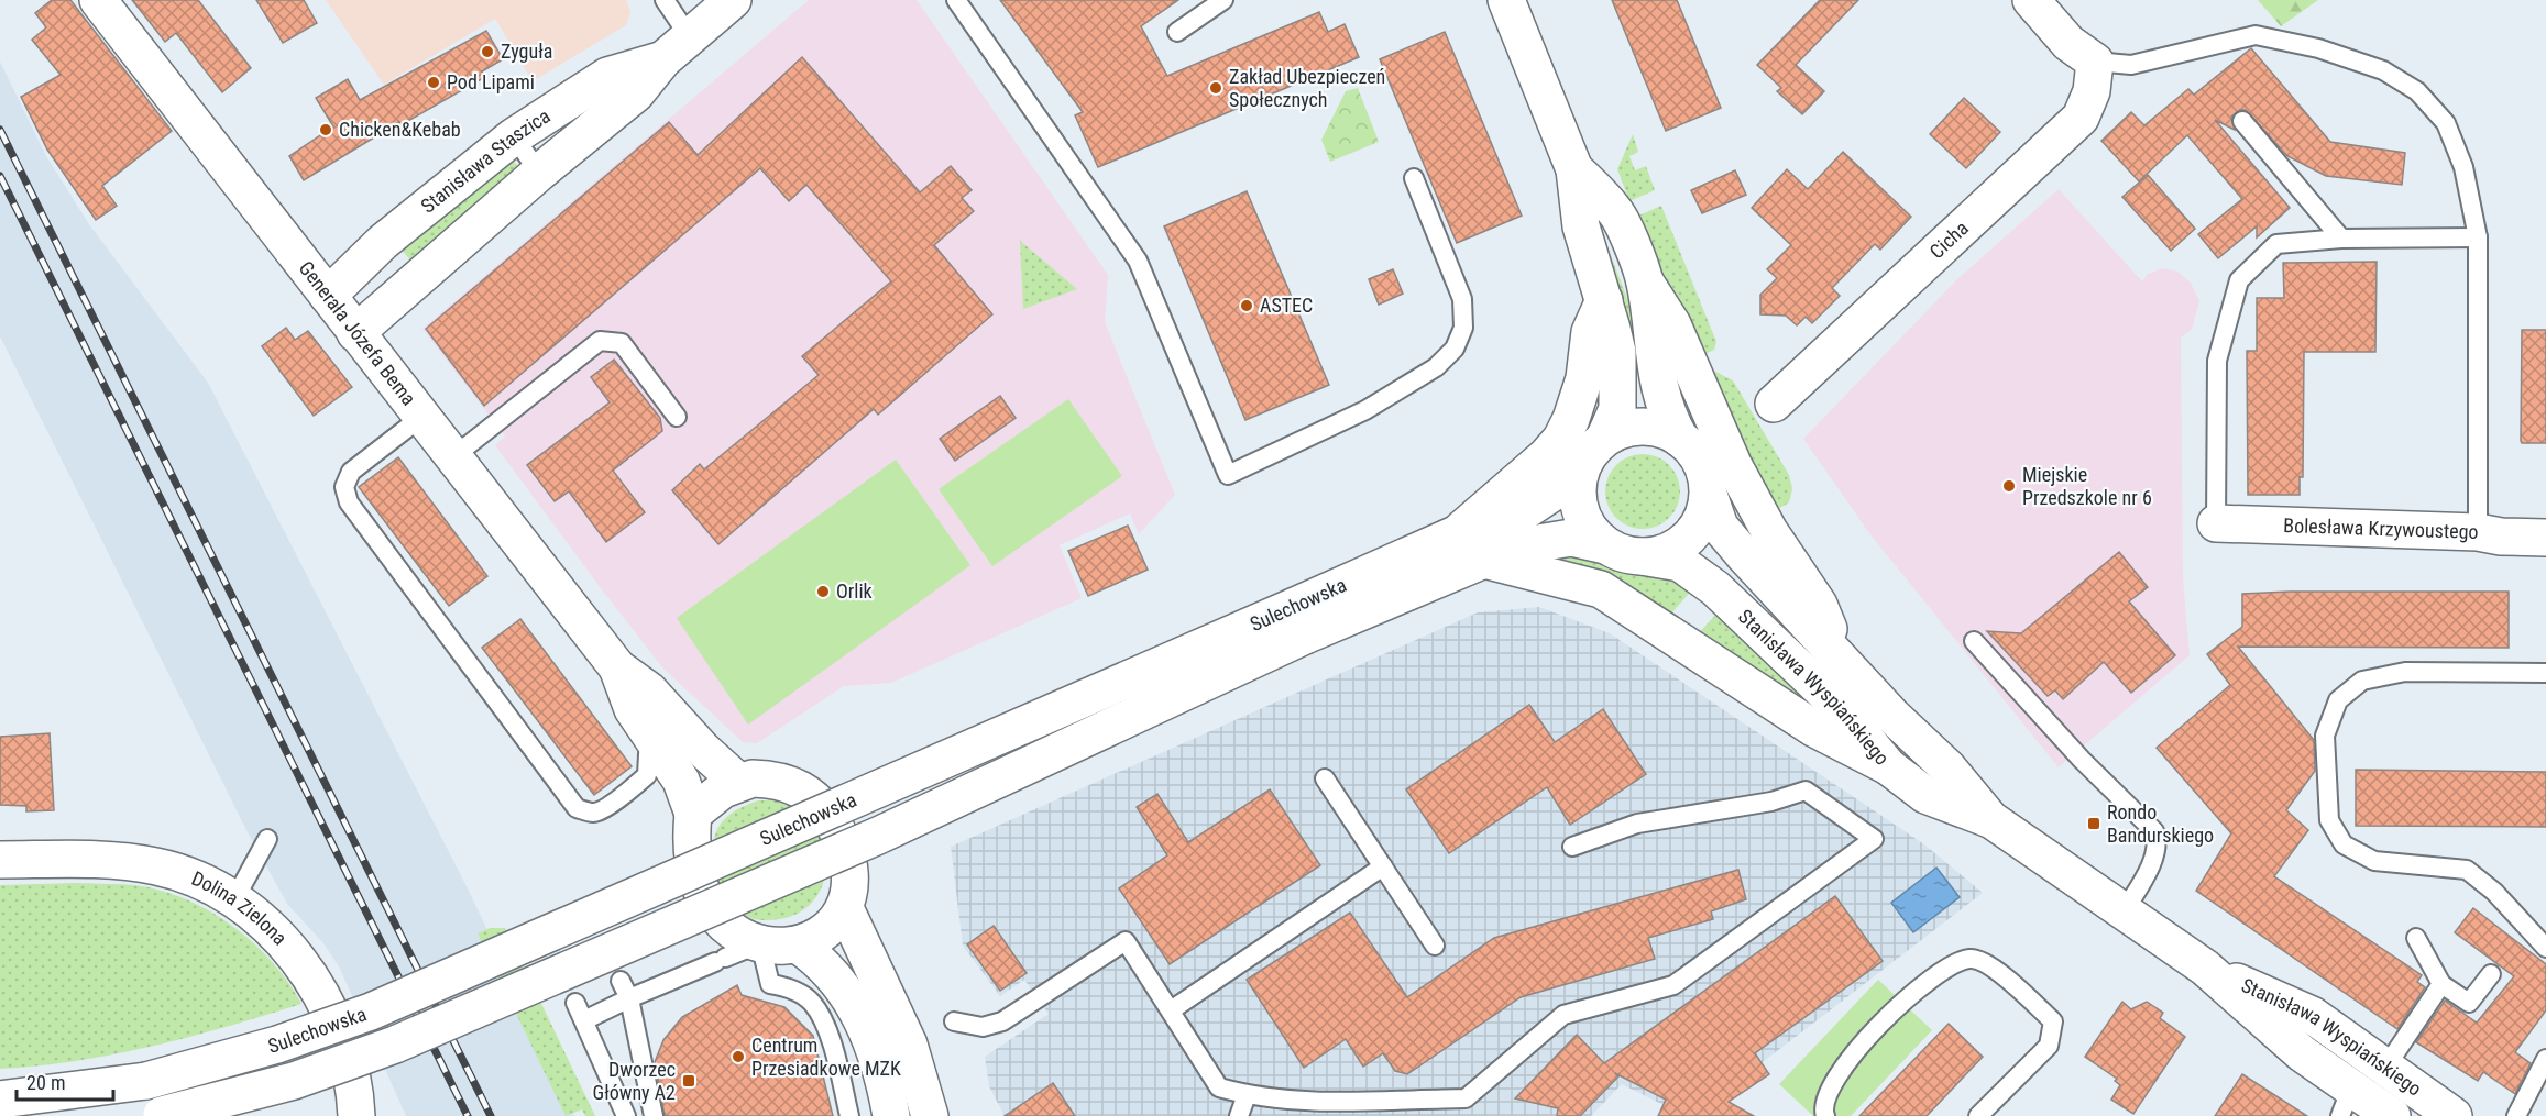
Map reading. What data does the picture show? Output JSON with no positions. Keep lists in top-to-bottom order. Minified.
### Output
{"streets":{"street":["Stanisława Staszica","Cicha","Generała Józefa Bema","Bolesława Krzywoustego","Sulechowska","Stanisława Wyspiańskiego","Dolina Zielona"]},"crossings":[["Stanisława Staszica","Generała Józefa Bema"],["Sulechowska","Stanisława Wyspiańskiego"]],"places":{"other":["Zyguła","Pod Lipami","Zakład Ubezpieczeń Społecznych","Chicken&Kebab","ASTEC","Miejskie Przedszkole nr 6","Orlik","Centrum Przesiadkowe MZK"],"transit":["Rondo Bandurskiego","Dworzec Główny A2"]},"scale_bar":"20 m"}
